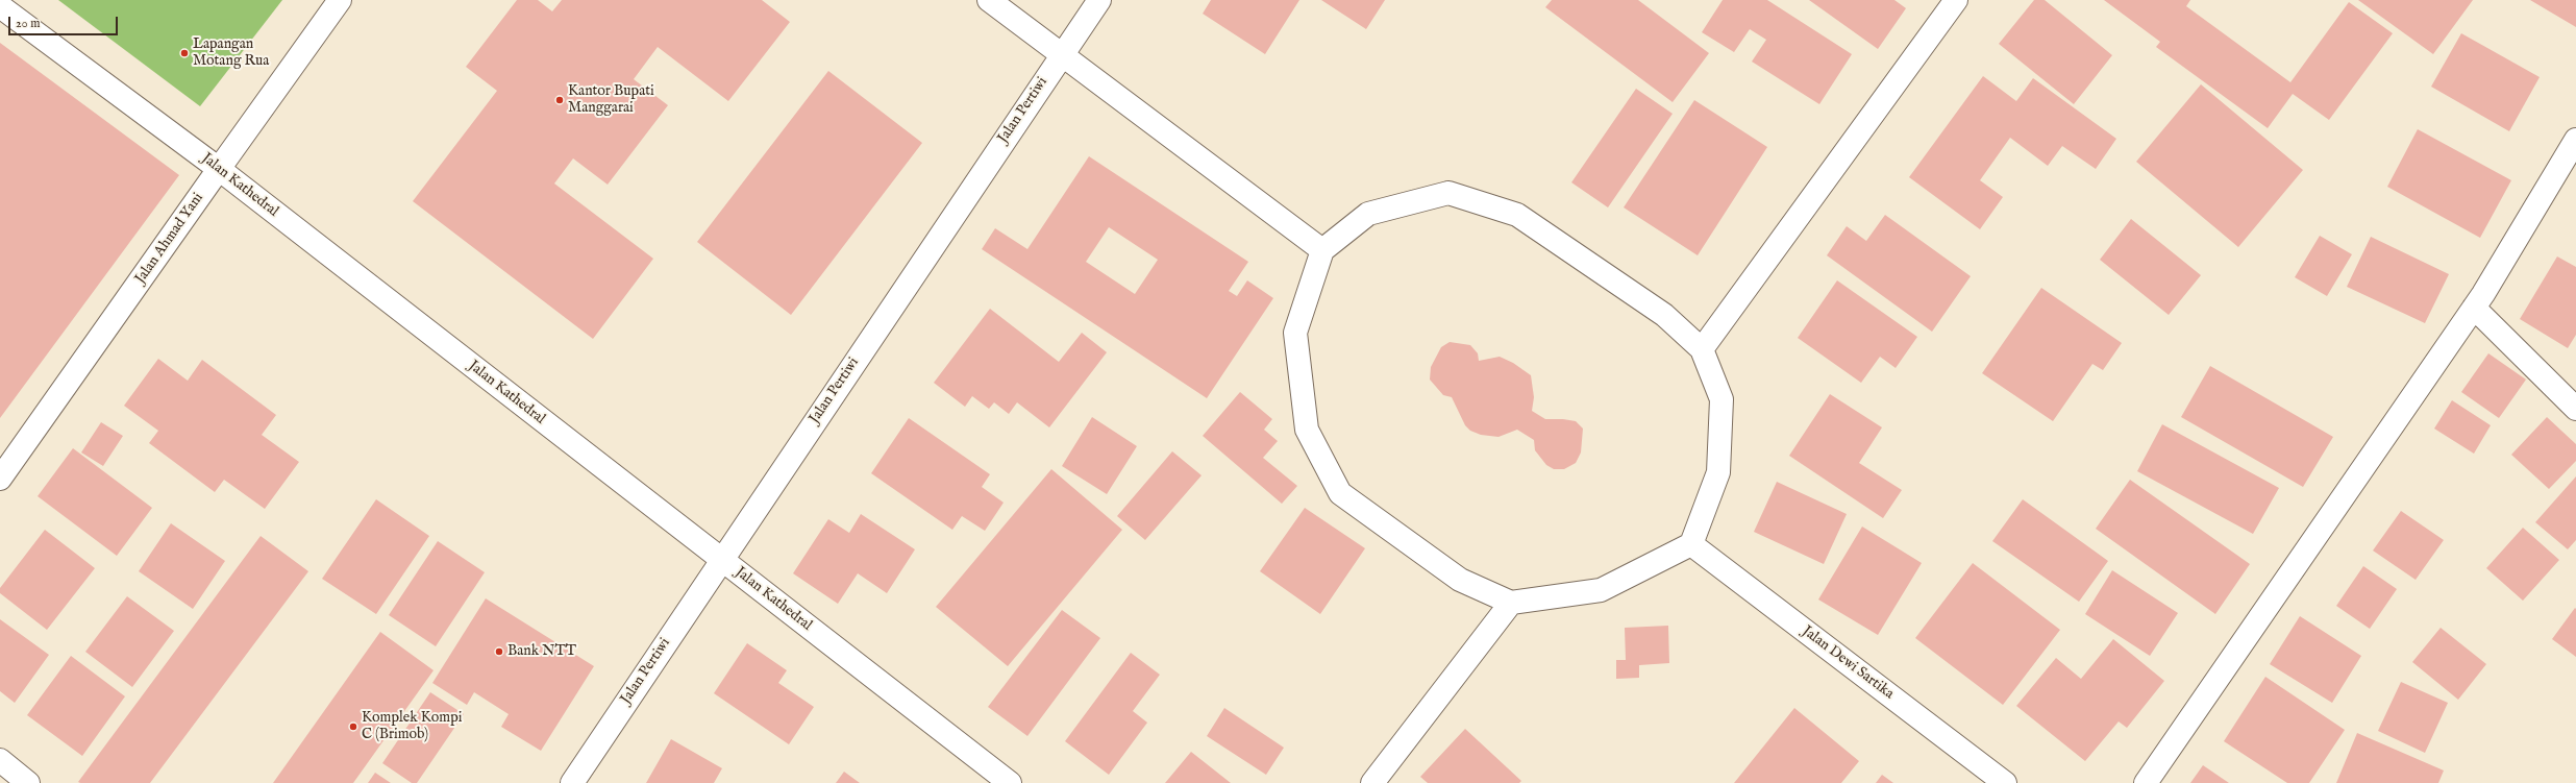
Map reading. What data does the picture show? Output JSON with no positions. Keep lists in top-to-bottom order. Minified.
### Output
{"streets":{"main road":["Jalan Pertiwi","Jalan Kathedral","Jalan Ahmad Yani","Jalan Dewi Sartika"]},"crossings":[["Jalan Pertiwi","Jalan Kathedral"],["Jalan Kathedral","Jalan Ahmad Yani"]],"places":["Lapangan Motang Rua","Kantor Bupati Manggarai","Bank NTT","Komplek Kompi C (Brimob)"],"scale_bar":"20 m"}
